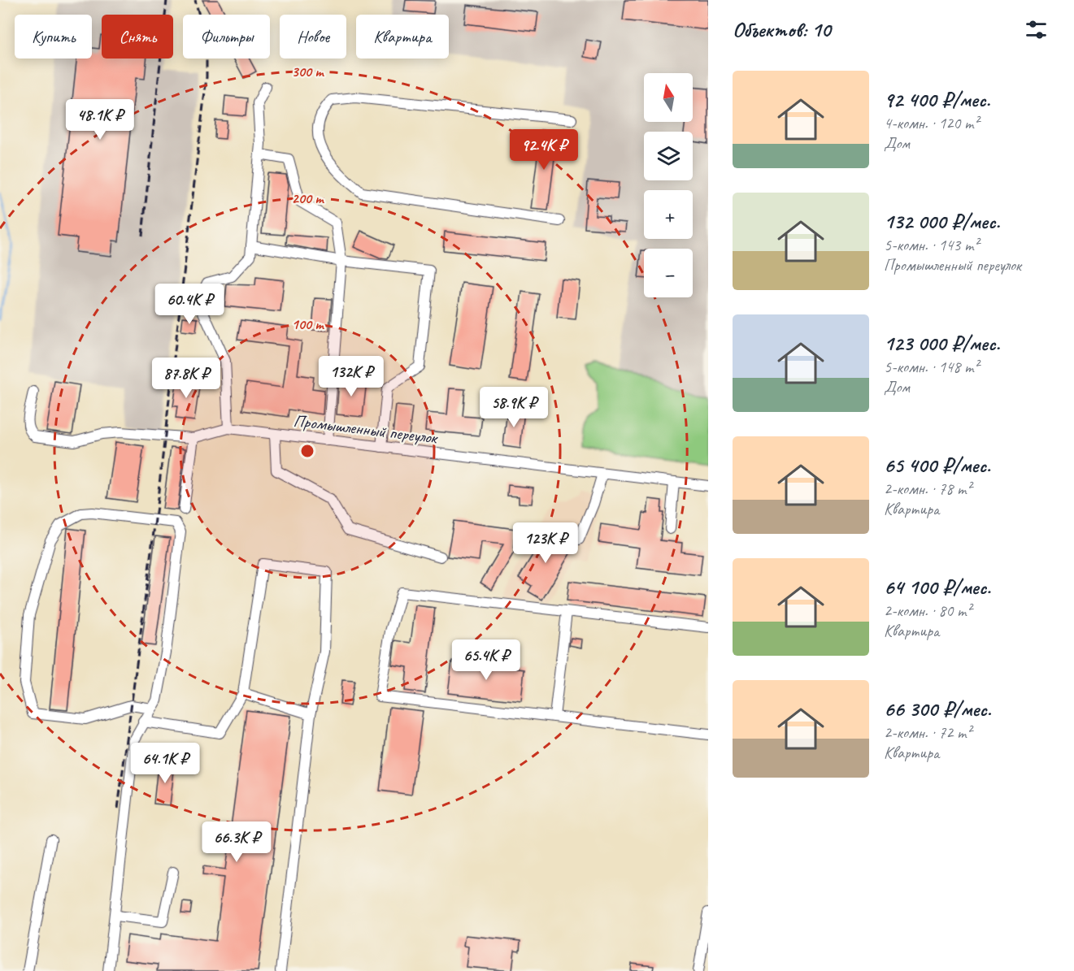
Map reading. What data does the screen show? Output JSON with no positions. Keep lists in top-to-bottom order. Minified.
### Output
{"streets":{"street":["Промышленный переулок"]},"north":"top","page":{"heading":"Объектов: 10","chip":["Купить","Снять","Фильтры","Новое","Квартира"],"list":[{"name":"92 400 ₽/мес.","note":"4-комн. · 120 m² · Дом"},{"name":"132 000 ₽/мес.","note":"5-комн. · 143 m² · Промышленный переулок"},{"name":"123 000 ₽/мес.","note":"5-комн. · 148 m² · Дом"},{"name":"65 400 ₽/мес.","note":"2-комн. · 78 m² · Квартира"},{"name":"64 100 ₽/мес.","note":"2-комн. · 80 m² · Квартира"},{"name":"66 300 ₽/мес.","note":"2-комн. · 72 m² · Квартира"}],"map_buttons":["+","−"],"price":["48.1K ₽","92.4K ₽","60.4K ₽","132K ₽","87.8K ₽","58.9K ₽","123K ₽","65.4K ₽","64.1K ₽","66.3K ₽"]},"rings":["300 m","200 m","100 m"]}
